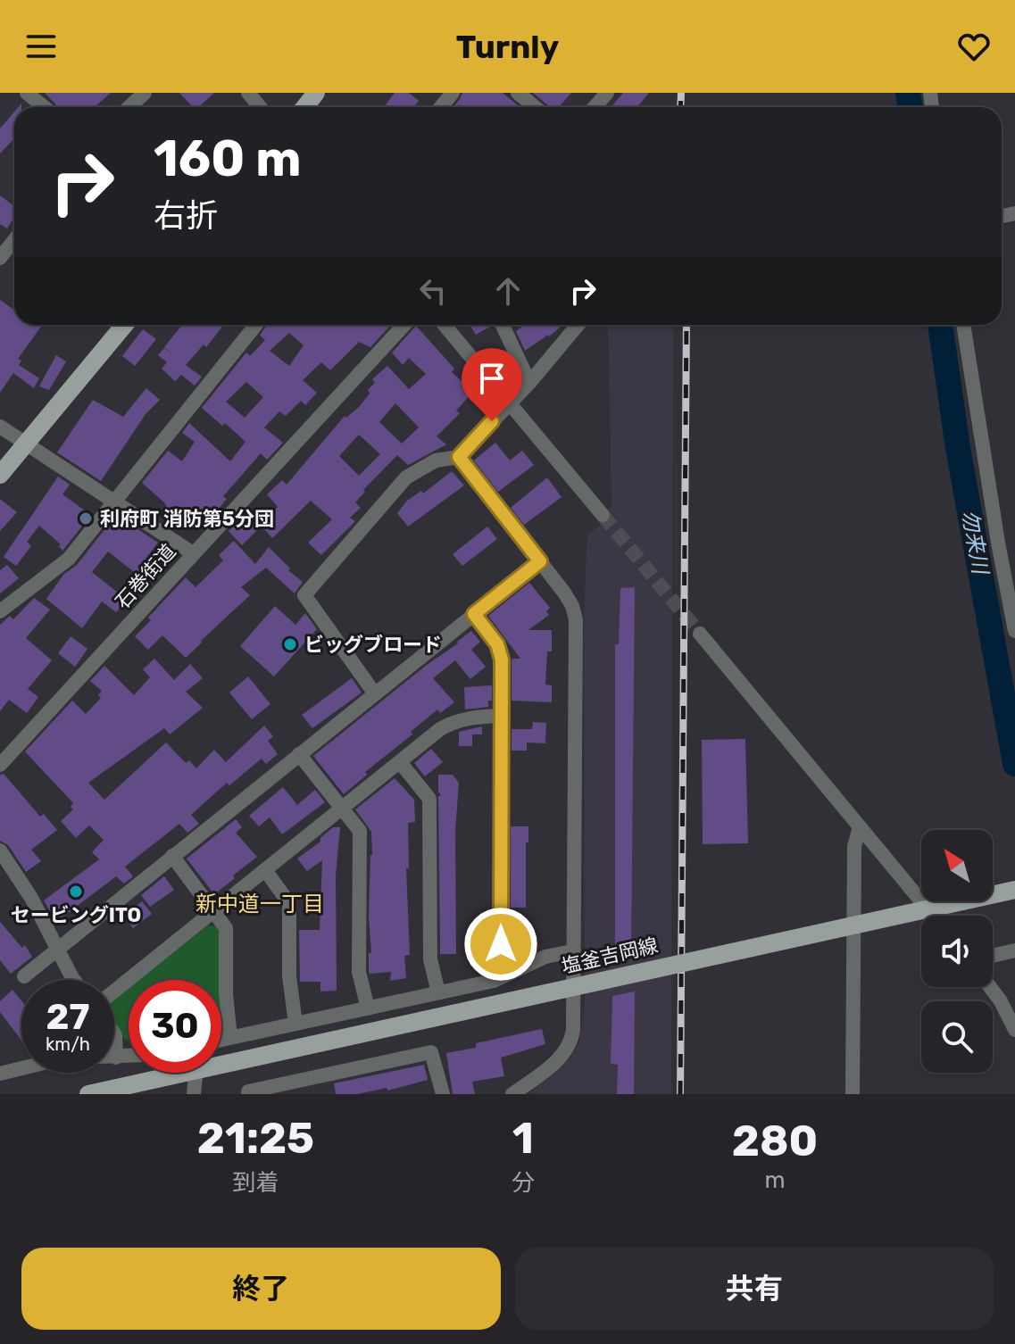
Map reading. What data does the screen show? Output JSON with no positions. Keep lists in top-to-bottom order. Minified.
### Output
{"streets":{"main road":["塩釜吉岡線"],"street":["石巻街道"]},"districts":["新中道一丁目"],"water":["勿来川"],"places":["利府町 消防第5分団","ビッグブロード","セービングITO"],"north":"top left","page":{"header":"Turnly","turn":["160 m","右折"],"speed":"27 km/h","limit":"30","eta":["21:25","到着","1","分","280","m"],"buttons":["終了","共有"]}}
